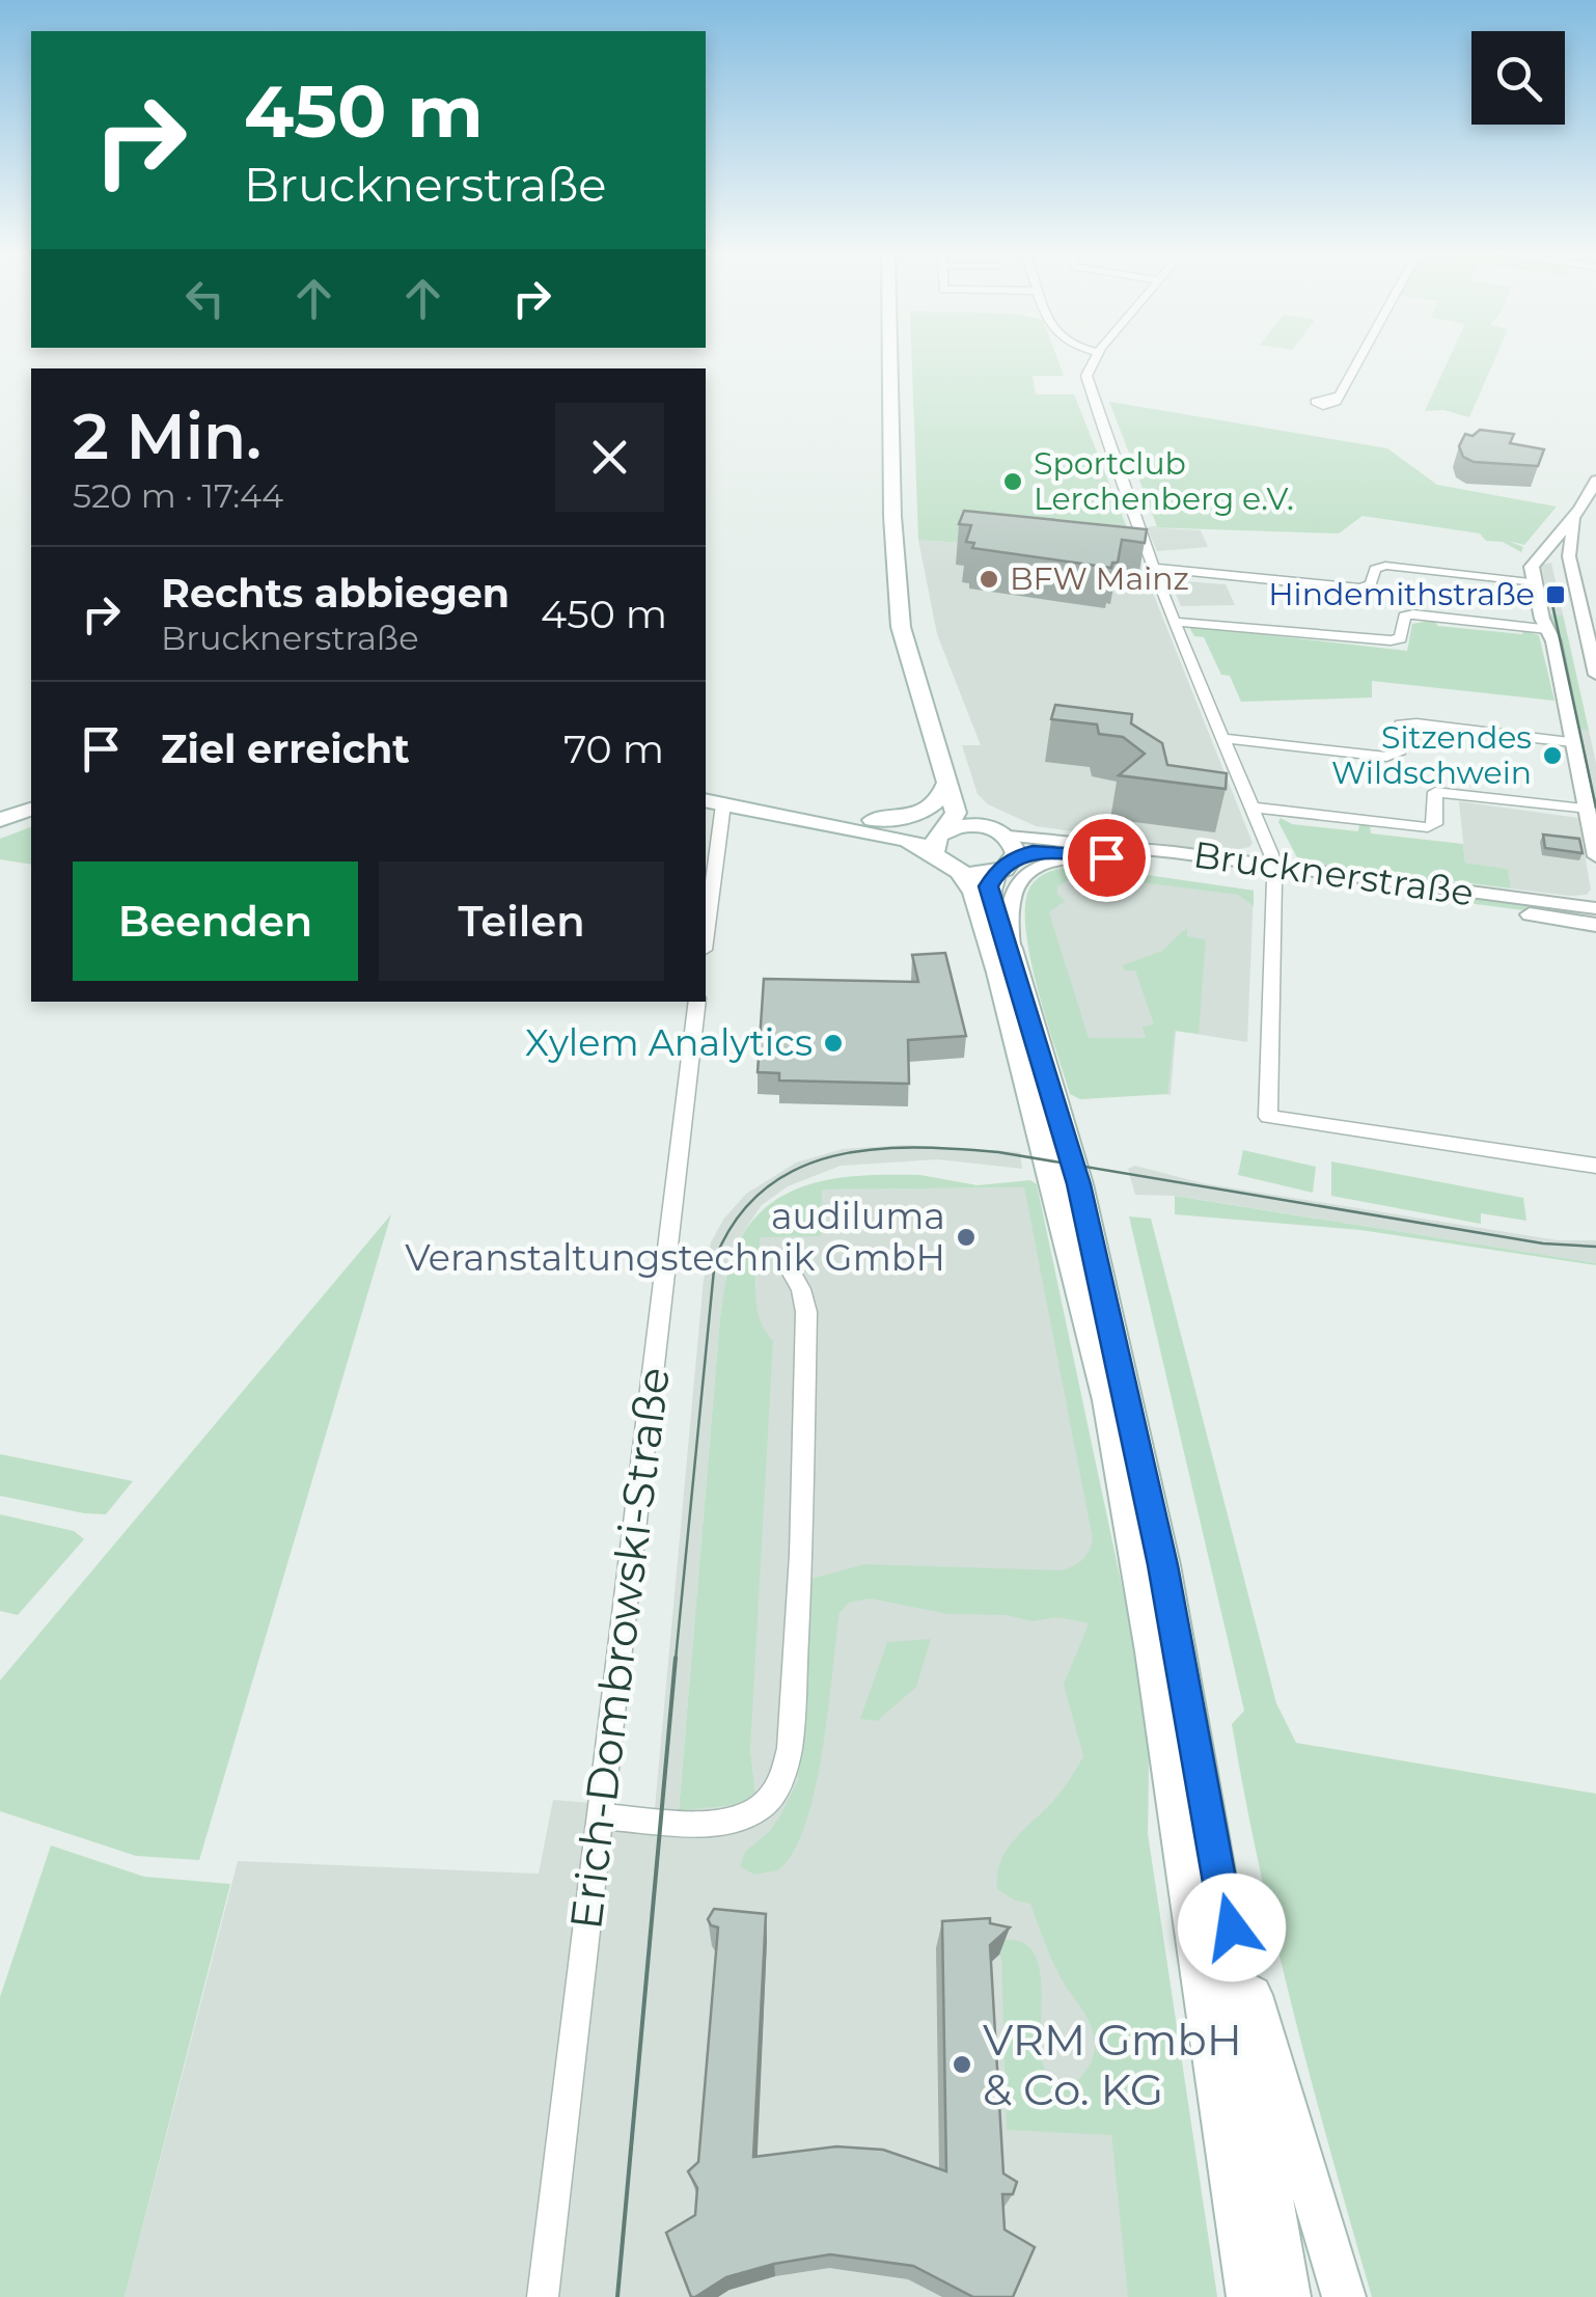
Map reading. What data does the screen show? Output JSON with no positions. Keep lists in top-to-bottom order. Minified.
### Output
{"streets":{"street":["Brucknerstraße","Erich-Dombrowski-Straße"]},"places":{"other":["Sportclub Lerchenberg e.V.","BFW Mainz","Sitzendes Wildschwein","Xylem Analytics","audiluma Veranstaltungstechnik GmbH","VRM GmbH & Co. KG"],"transit":["Hindemithstraße"]},"page":{"turn":["450 m","Brucknerstraße"],"heading":["2 Min.","520 m · 17:44"],"list":[{"name":"Rechts abbiegen","note":"Brucknerstraße","value":"450 m"},{"name":"Ziel erreicht","value":"70 m"}],"buttons":["Beenden","Teilen"]}}
